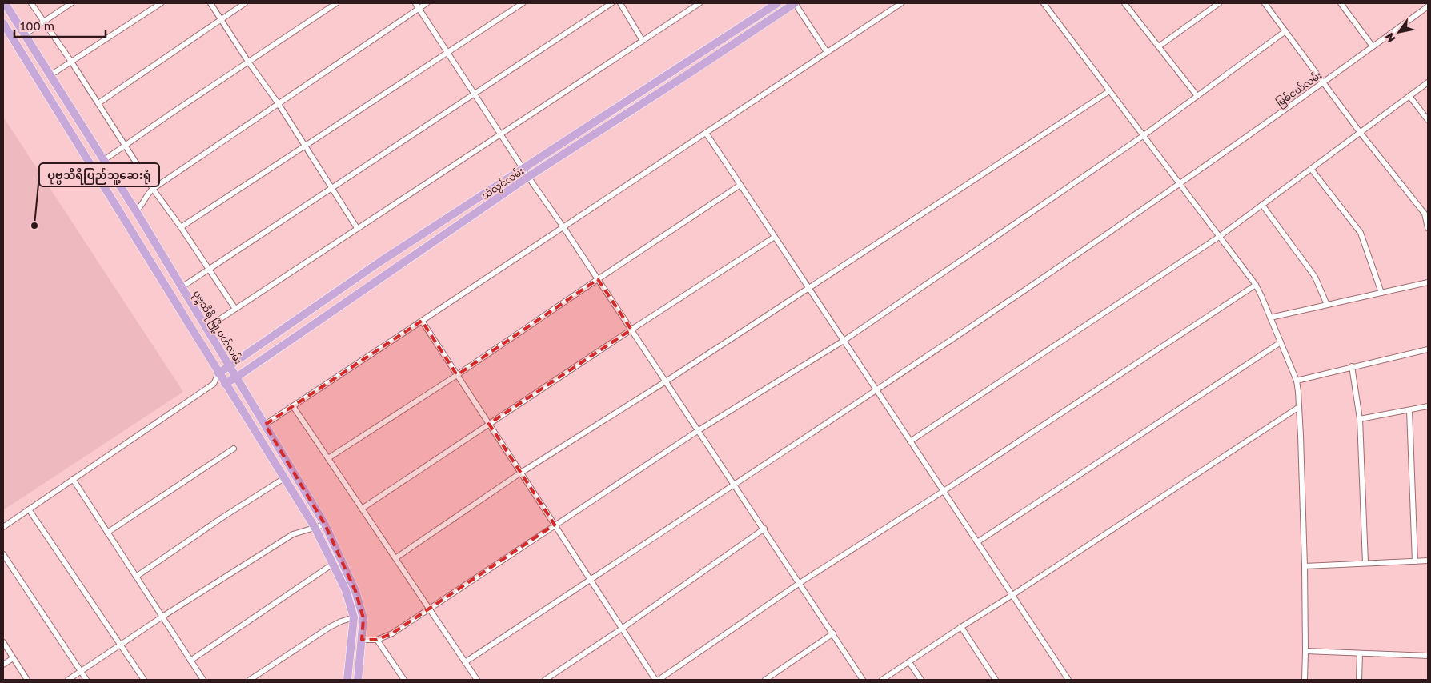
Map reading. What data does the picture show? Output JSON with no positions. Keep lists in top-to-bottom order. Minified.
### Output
{"streets":{"main road":["သံလွင်လမ်း","ပုဗ္ဗသီရိ မြို့ပတ်လမ်း"],"street":["မြစ်ငယ်လမ်း"]},"crossings":[["သံလွင်လမ်း","ပုဗ္ဗသီရိ မြို့ပတ်လမ်း"]],"places":["ပုဗ္ဗသီရိပြည်သူ့ဆေးရုံ"],"scale_bar":"100 m","north":"bottom left"}
